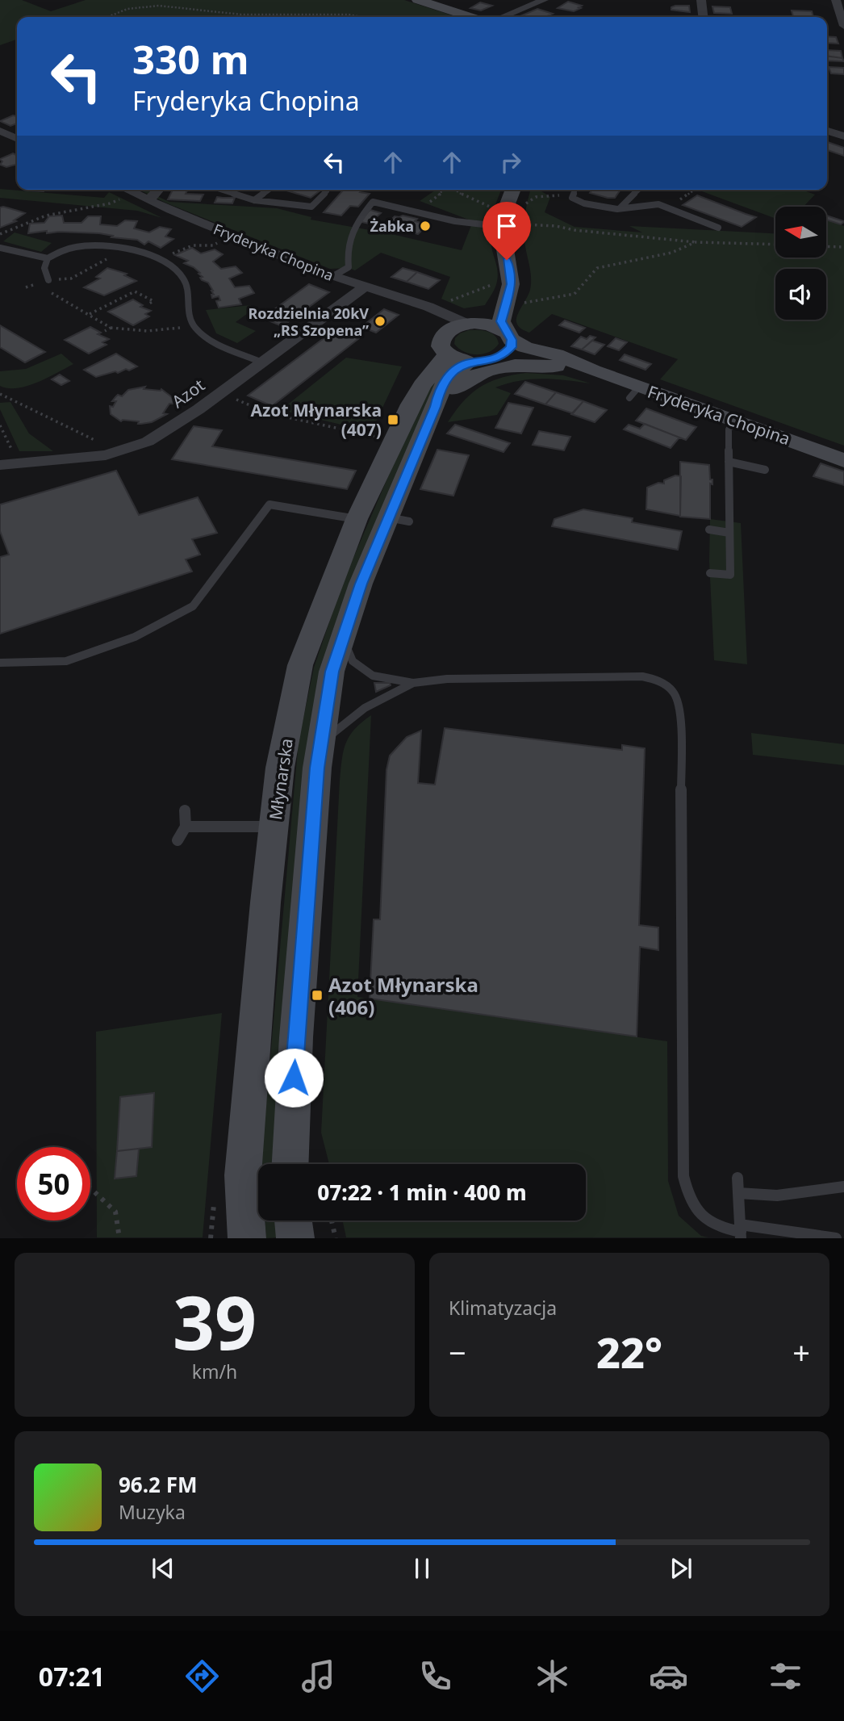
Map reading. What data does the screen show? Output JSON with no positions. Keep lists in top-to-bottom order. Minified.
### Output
{"streets":{"main road":["Fryderyka Chopina","Młynarska"],"street":["Azot"]},"crossings":[["Fryderyka Chopina","Azot"],["Fryderyka Chopina","Młynarska"]],"places":{"other":["Żabka","Rozdzielnia 20kV „RS Szopena”"],"transit":["Azot Młynarska (407)","Azot Młynarska (406)"]},"north":"left","page":{"turn":["330 m","Fryderyka Chopina"],"limit":"50","trip":"07:22 · 1 min · 400 m","tile":[["39","km/h"],"Klimatyzacja"],"heat":["−","22°","+"],"song":["96.2 FM","Muzyka"],"tabs":"07:21"}}
